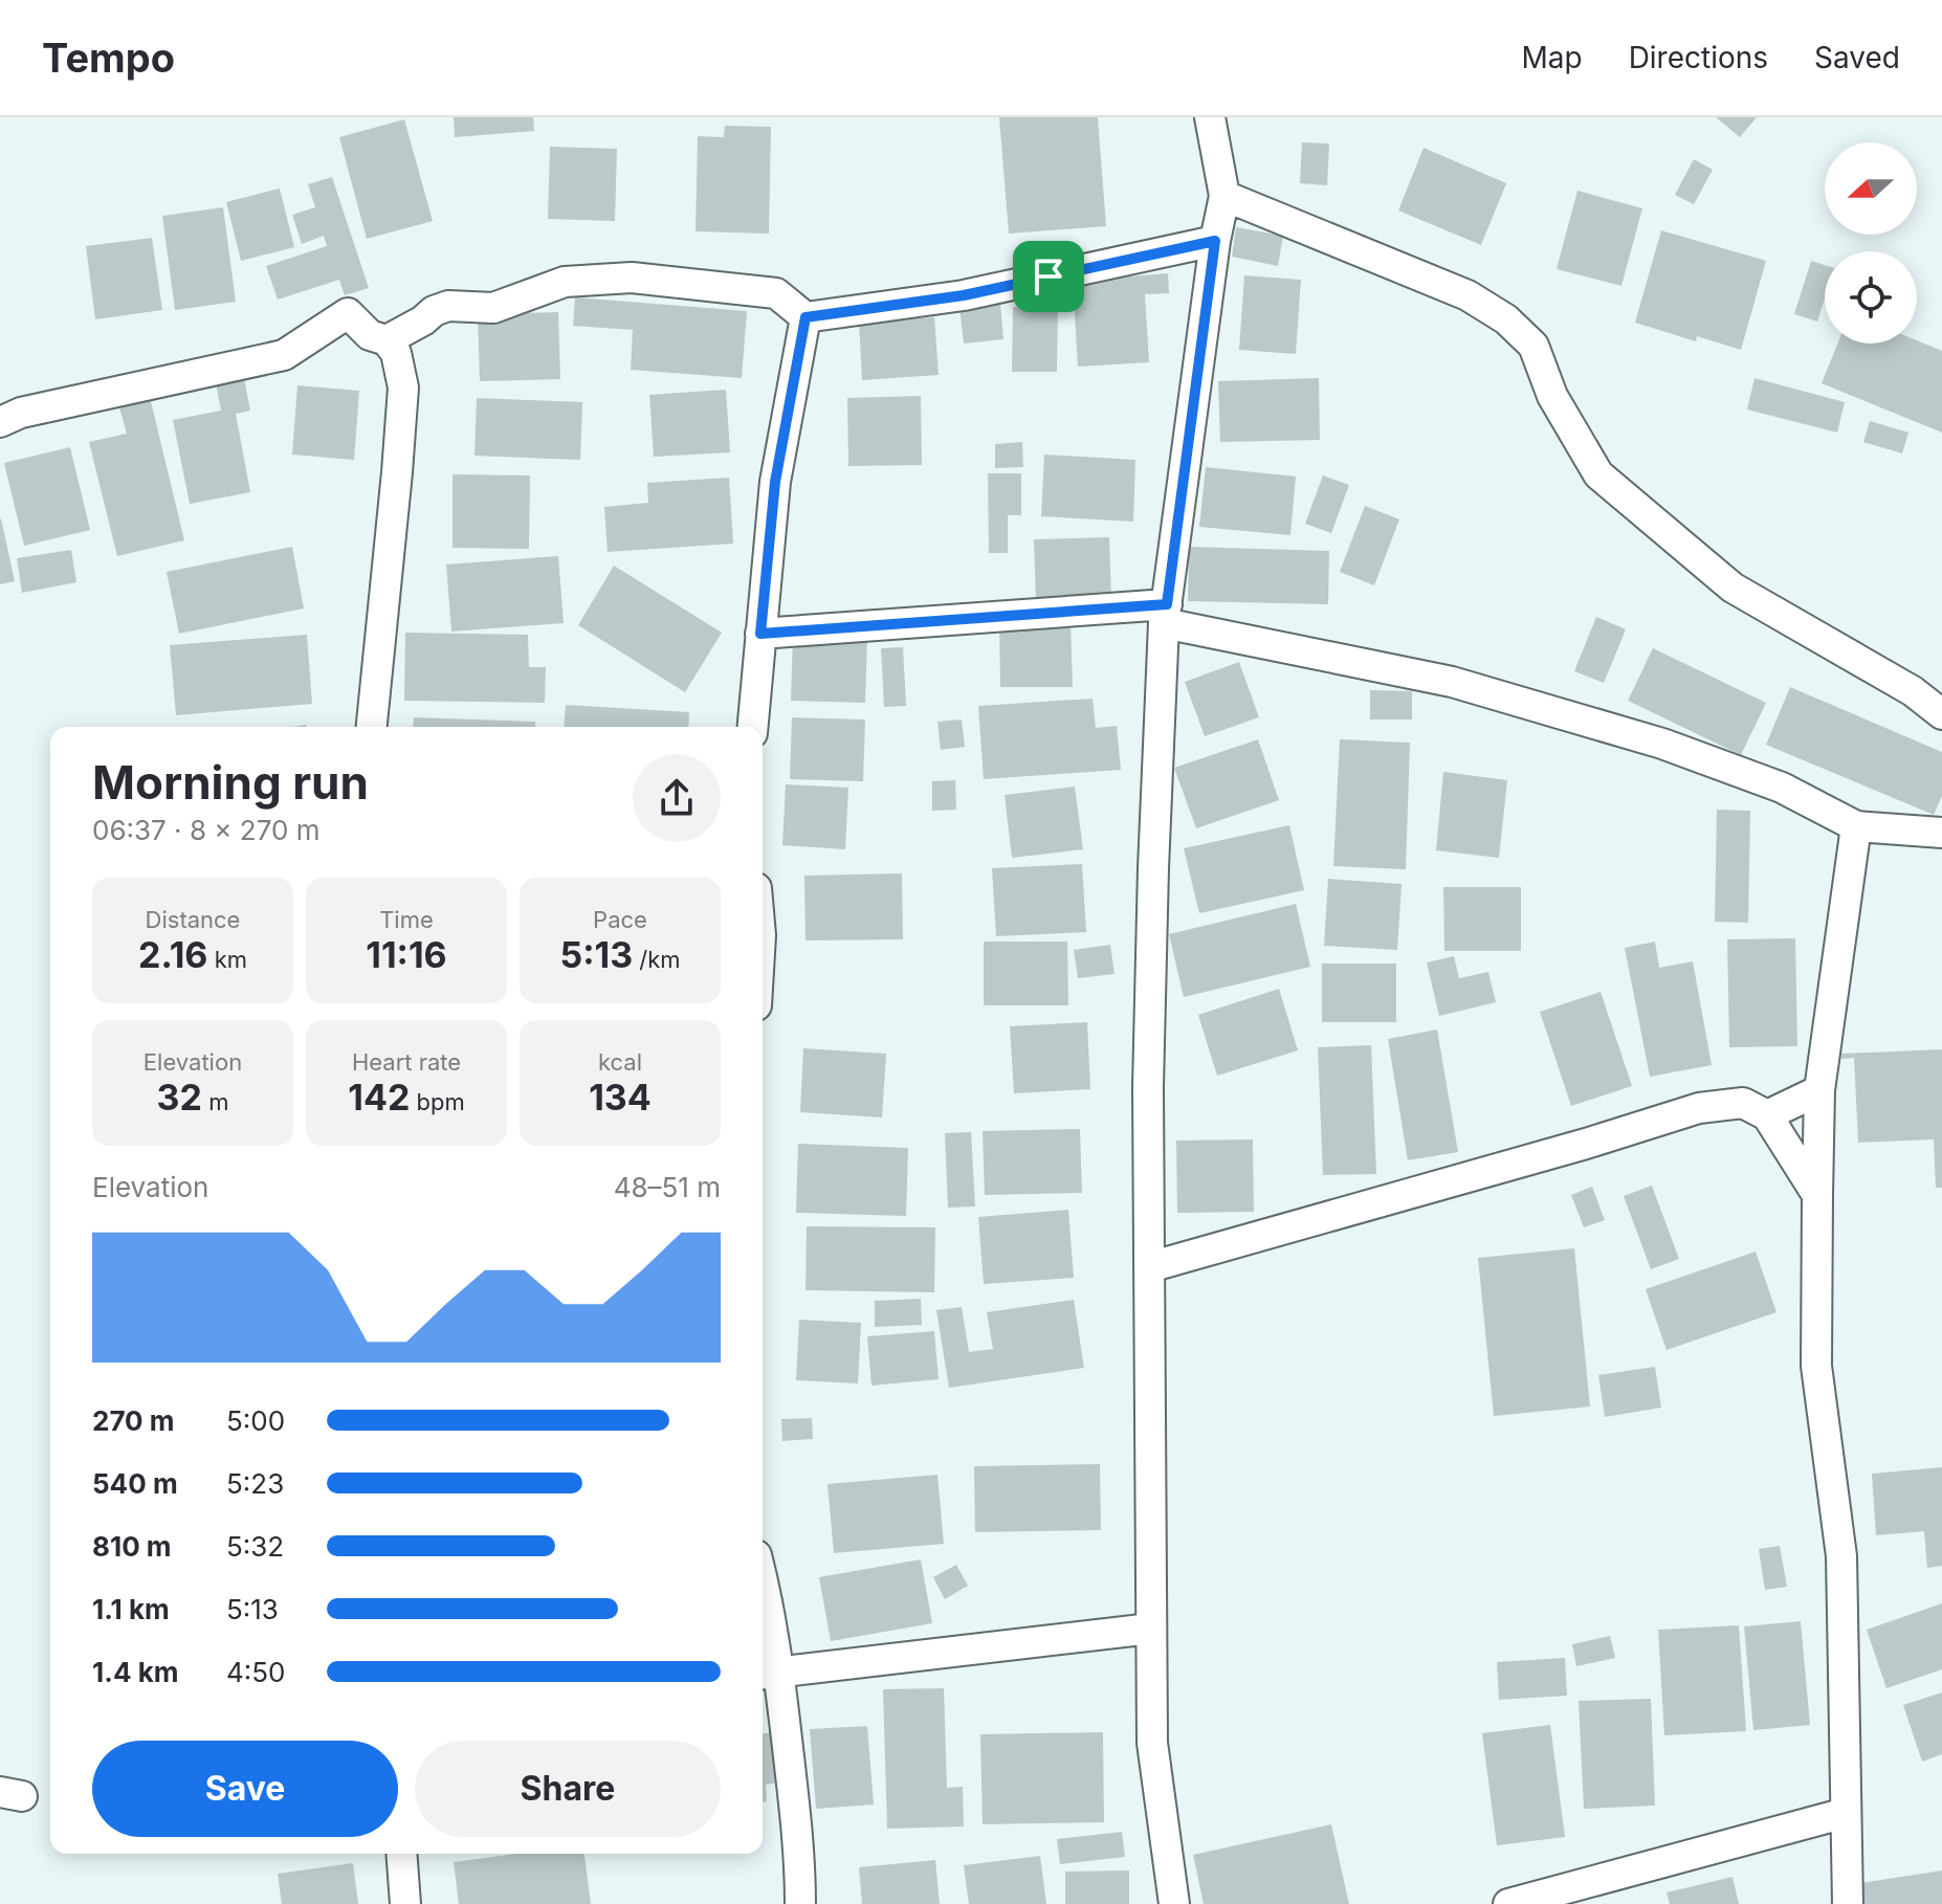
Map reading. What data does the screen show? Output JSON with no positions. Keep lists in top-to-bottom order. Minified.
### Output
{"north":"left","page":{"header":"Tempo","nav":["Map","Directions","Saved"],"heading":["Morning run","06:37 · 8 × 270 m"],"stats":[["Distance","2.16 km"],["Time","11:16"],["Pace","5:13 /km"],["Elevation","32 m"],["Heart rate","142 bpm"],["kcal","134"]],"chart":["Elevation","48–51 m"],"list":[{"name":"270 m","note":"5:00"},{"name":"540 m","note":"5:23"},{"name":"810 m","note":"5:32"},{"name":"1.1 km","note":"5:13"},{"name":"1.4 km","note":"4:50"}],"buttons":["Save","Share"]}}
